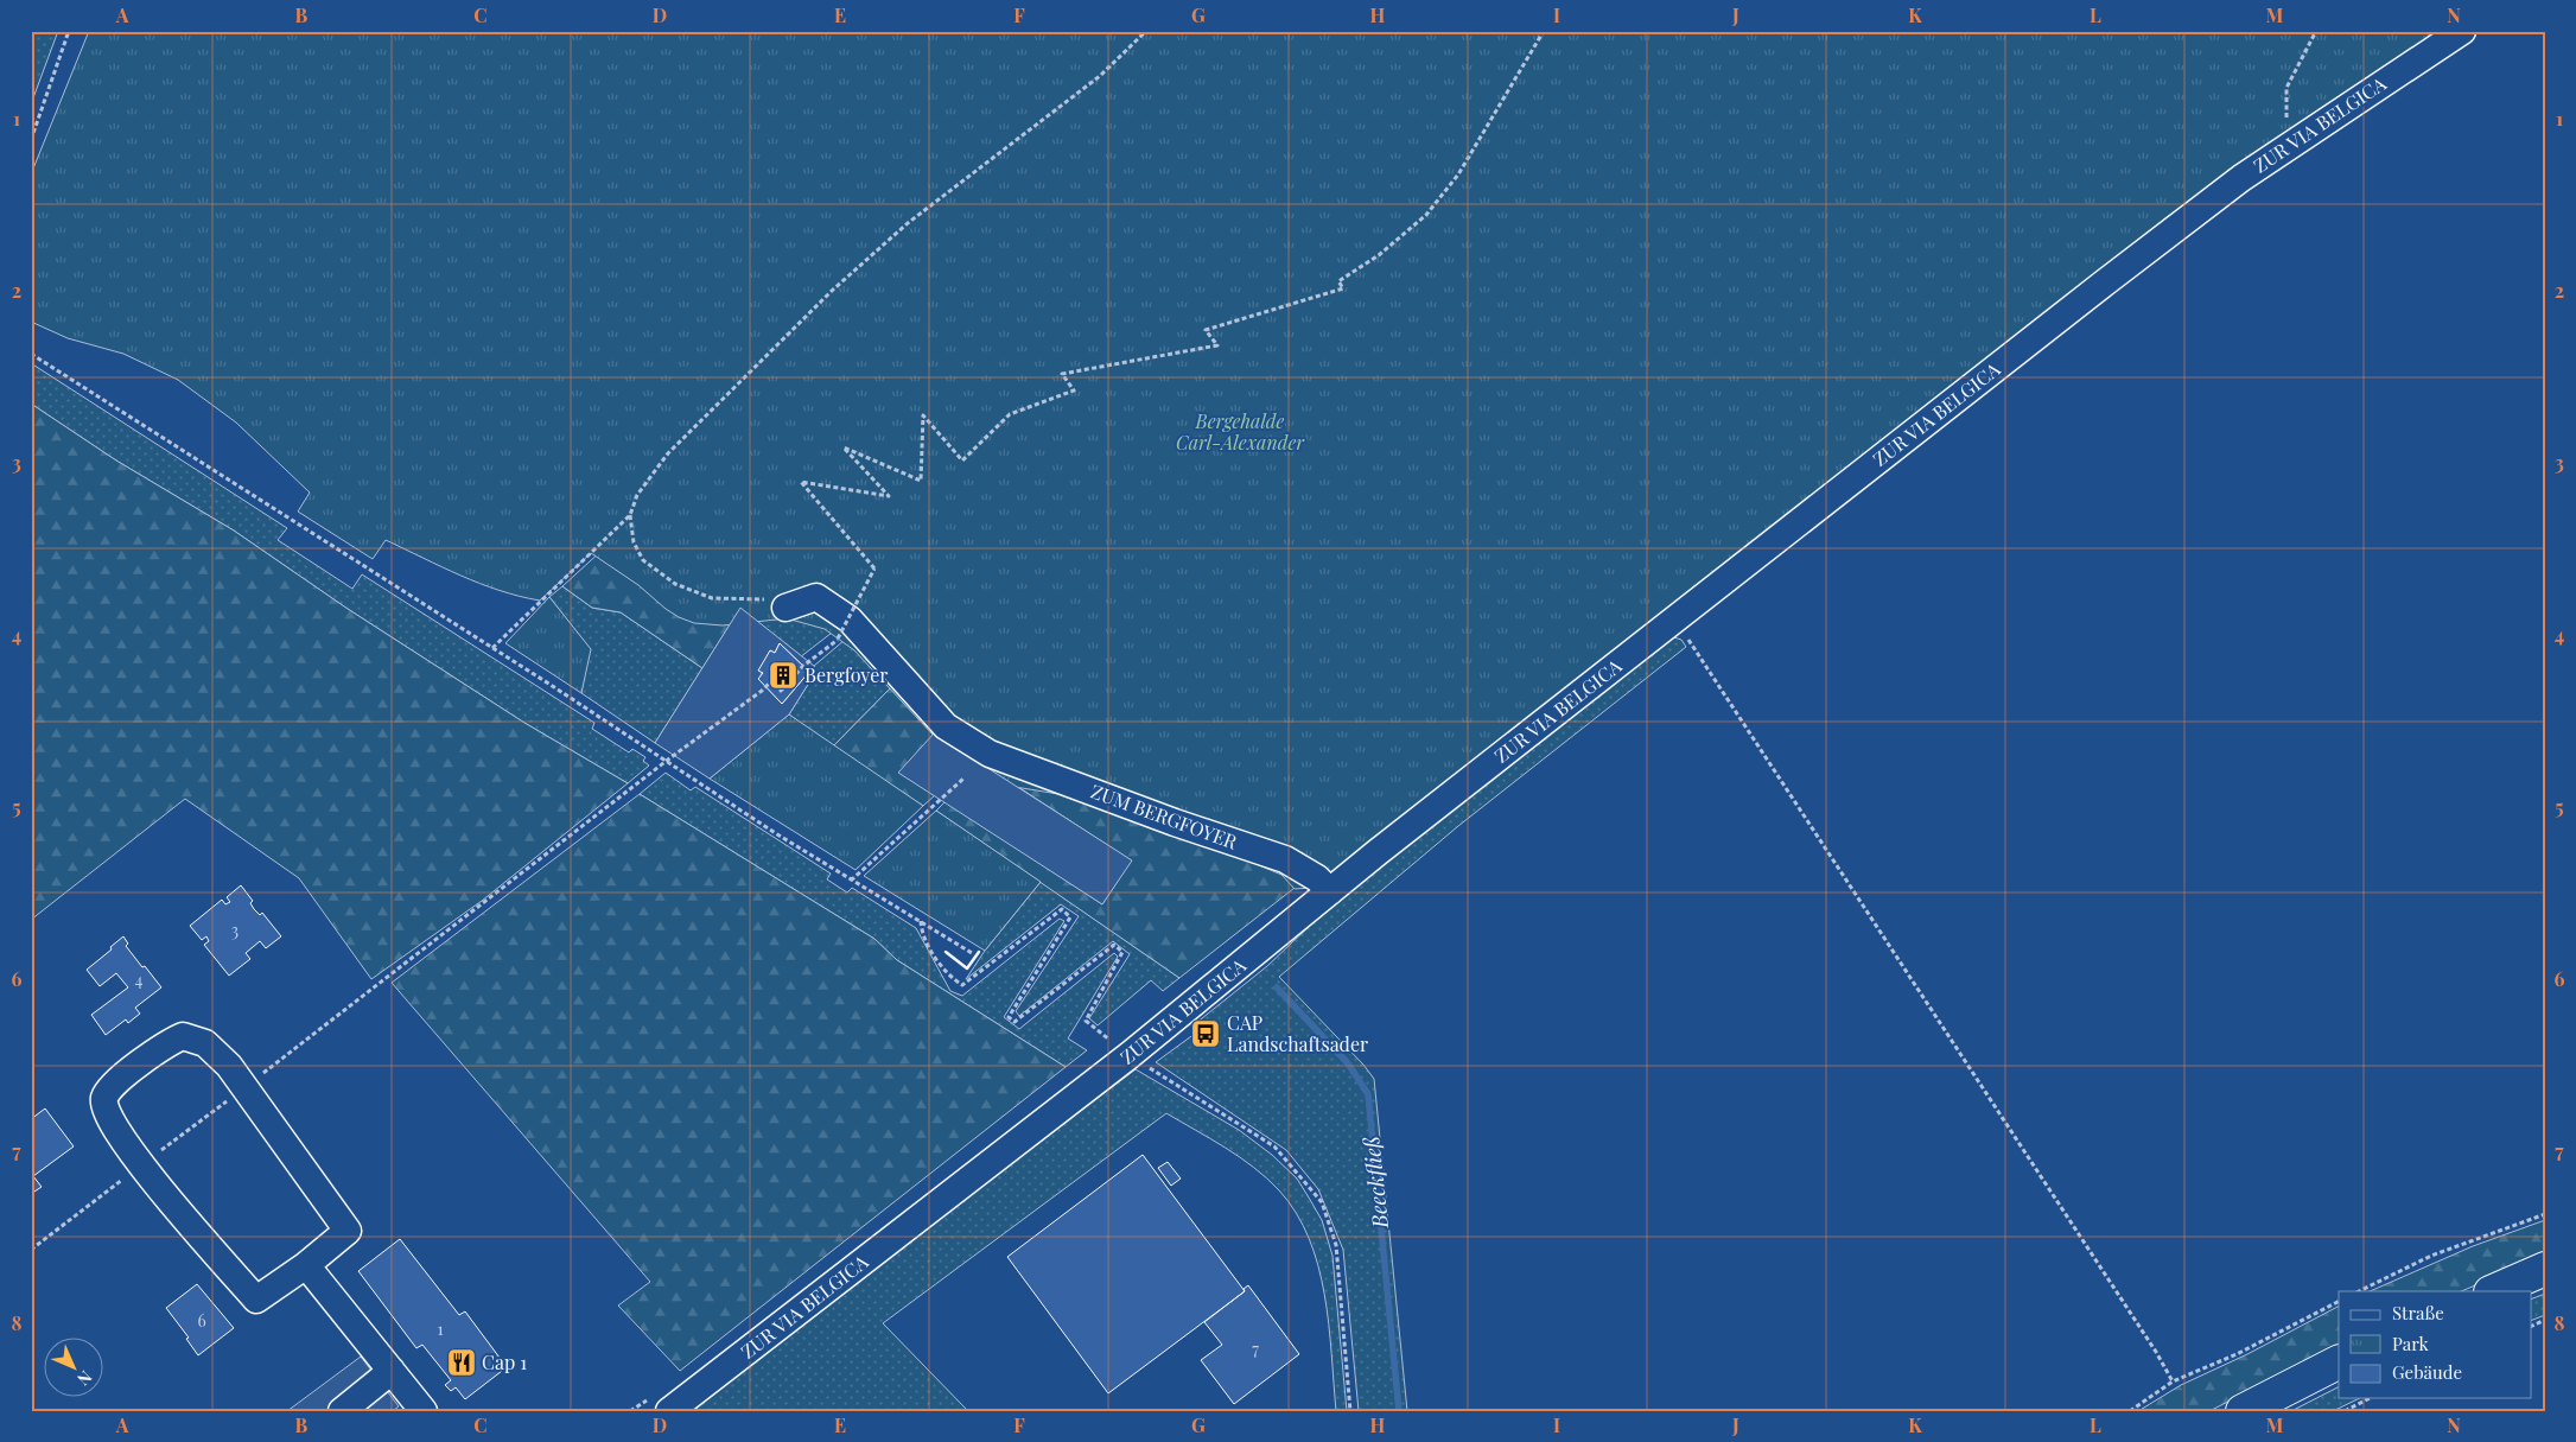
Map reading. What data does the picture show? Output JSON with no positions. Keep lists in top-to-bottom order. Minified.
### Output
{"streets":{"street":["ZUR VIA BELGICA","ZUM BERGFOYER"]},"crossings":[["ZUR VIA BELGICA","ZUM BERGFOYER"]],"water":["Beeckfließ"],"parks":["Bergehalde Carl-Alexander"],"places":{"building":["Bergfoyer"],"bus stop":["CAP Landschaftsader"],"restaurant":["Cap 1"]},"house_numbers":["3","4","6","1","7"],"legend":["Straße","Park","Gebäude"],"north":"bottom right","grid":{"columns":["A","B","C","D","E","F","G","H","I","J","K","L","M","N"],"rows":["1","2","3","4","5","6","7","8"]}}
